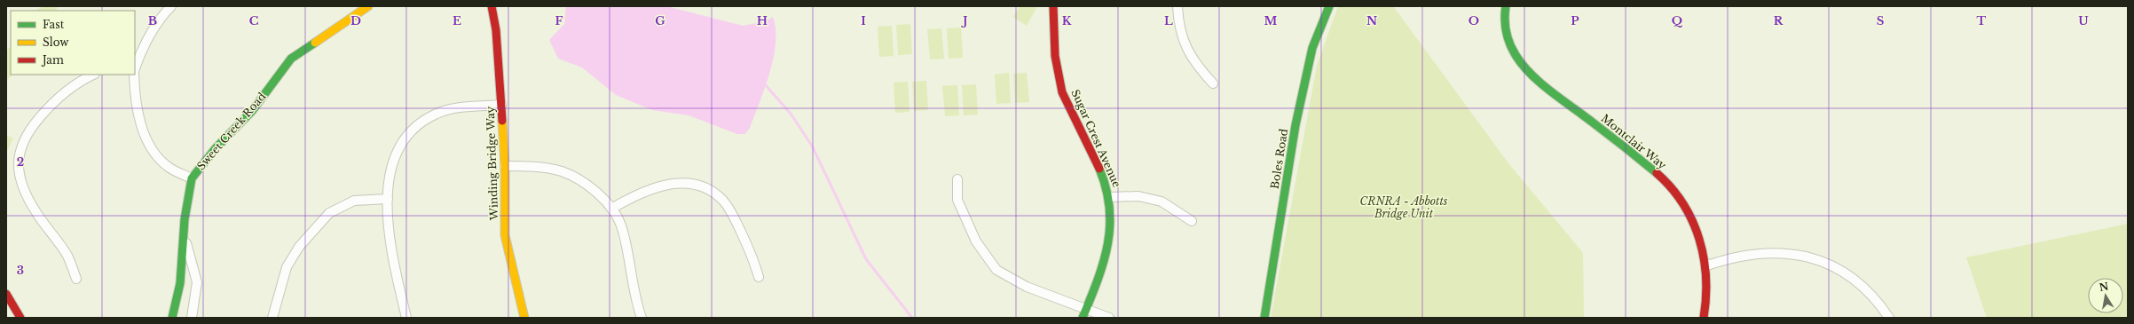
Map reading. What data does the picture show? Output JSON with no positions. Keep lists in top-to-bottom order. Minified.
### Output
{"streets":{"street":["Sweet Creek Road","Sugar Crest Avenue","Montclair Way","Boles Road","Winding Bridge Way"]},"parks":["CRNRA - Abbotts Bridge Unit"],"legend":["Fast","Slow","Jam"],"north":"top","grid":{"columns":["B","C","D","E","F","G","H","I","J","K","L","M","N","O","P","Q","R","S","T","U"],"rows":["2","3"]}}
